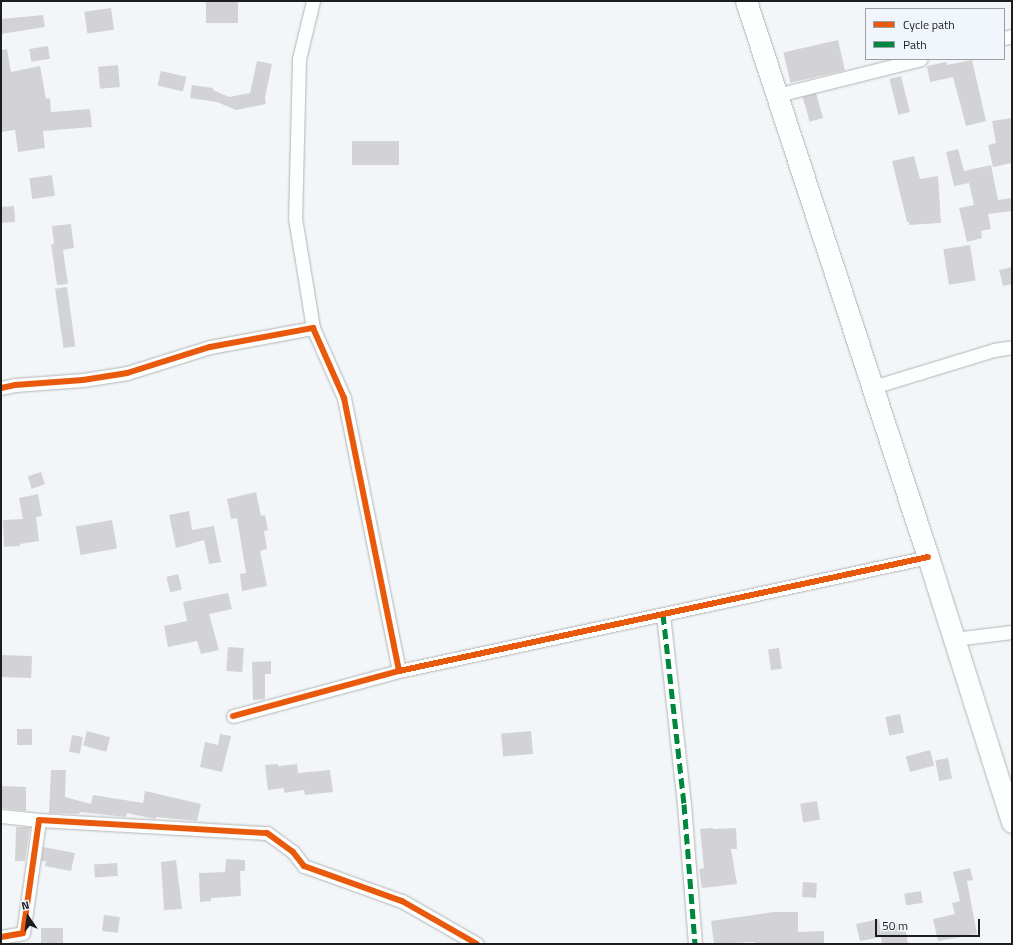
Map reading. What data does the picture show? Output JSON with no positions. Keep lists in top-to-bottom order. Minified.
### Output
{"legend":["Cycle path","Path"],"scale_bar":"50 m","north":"top"}
